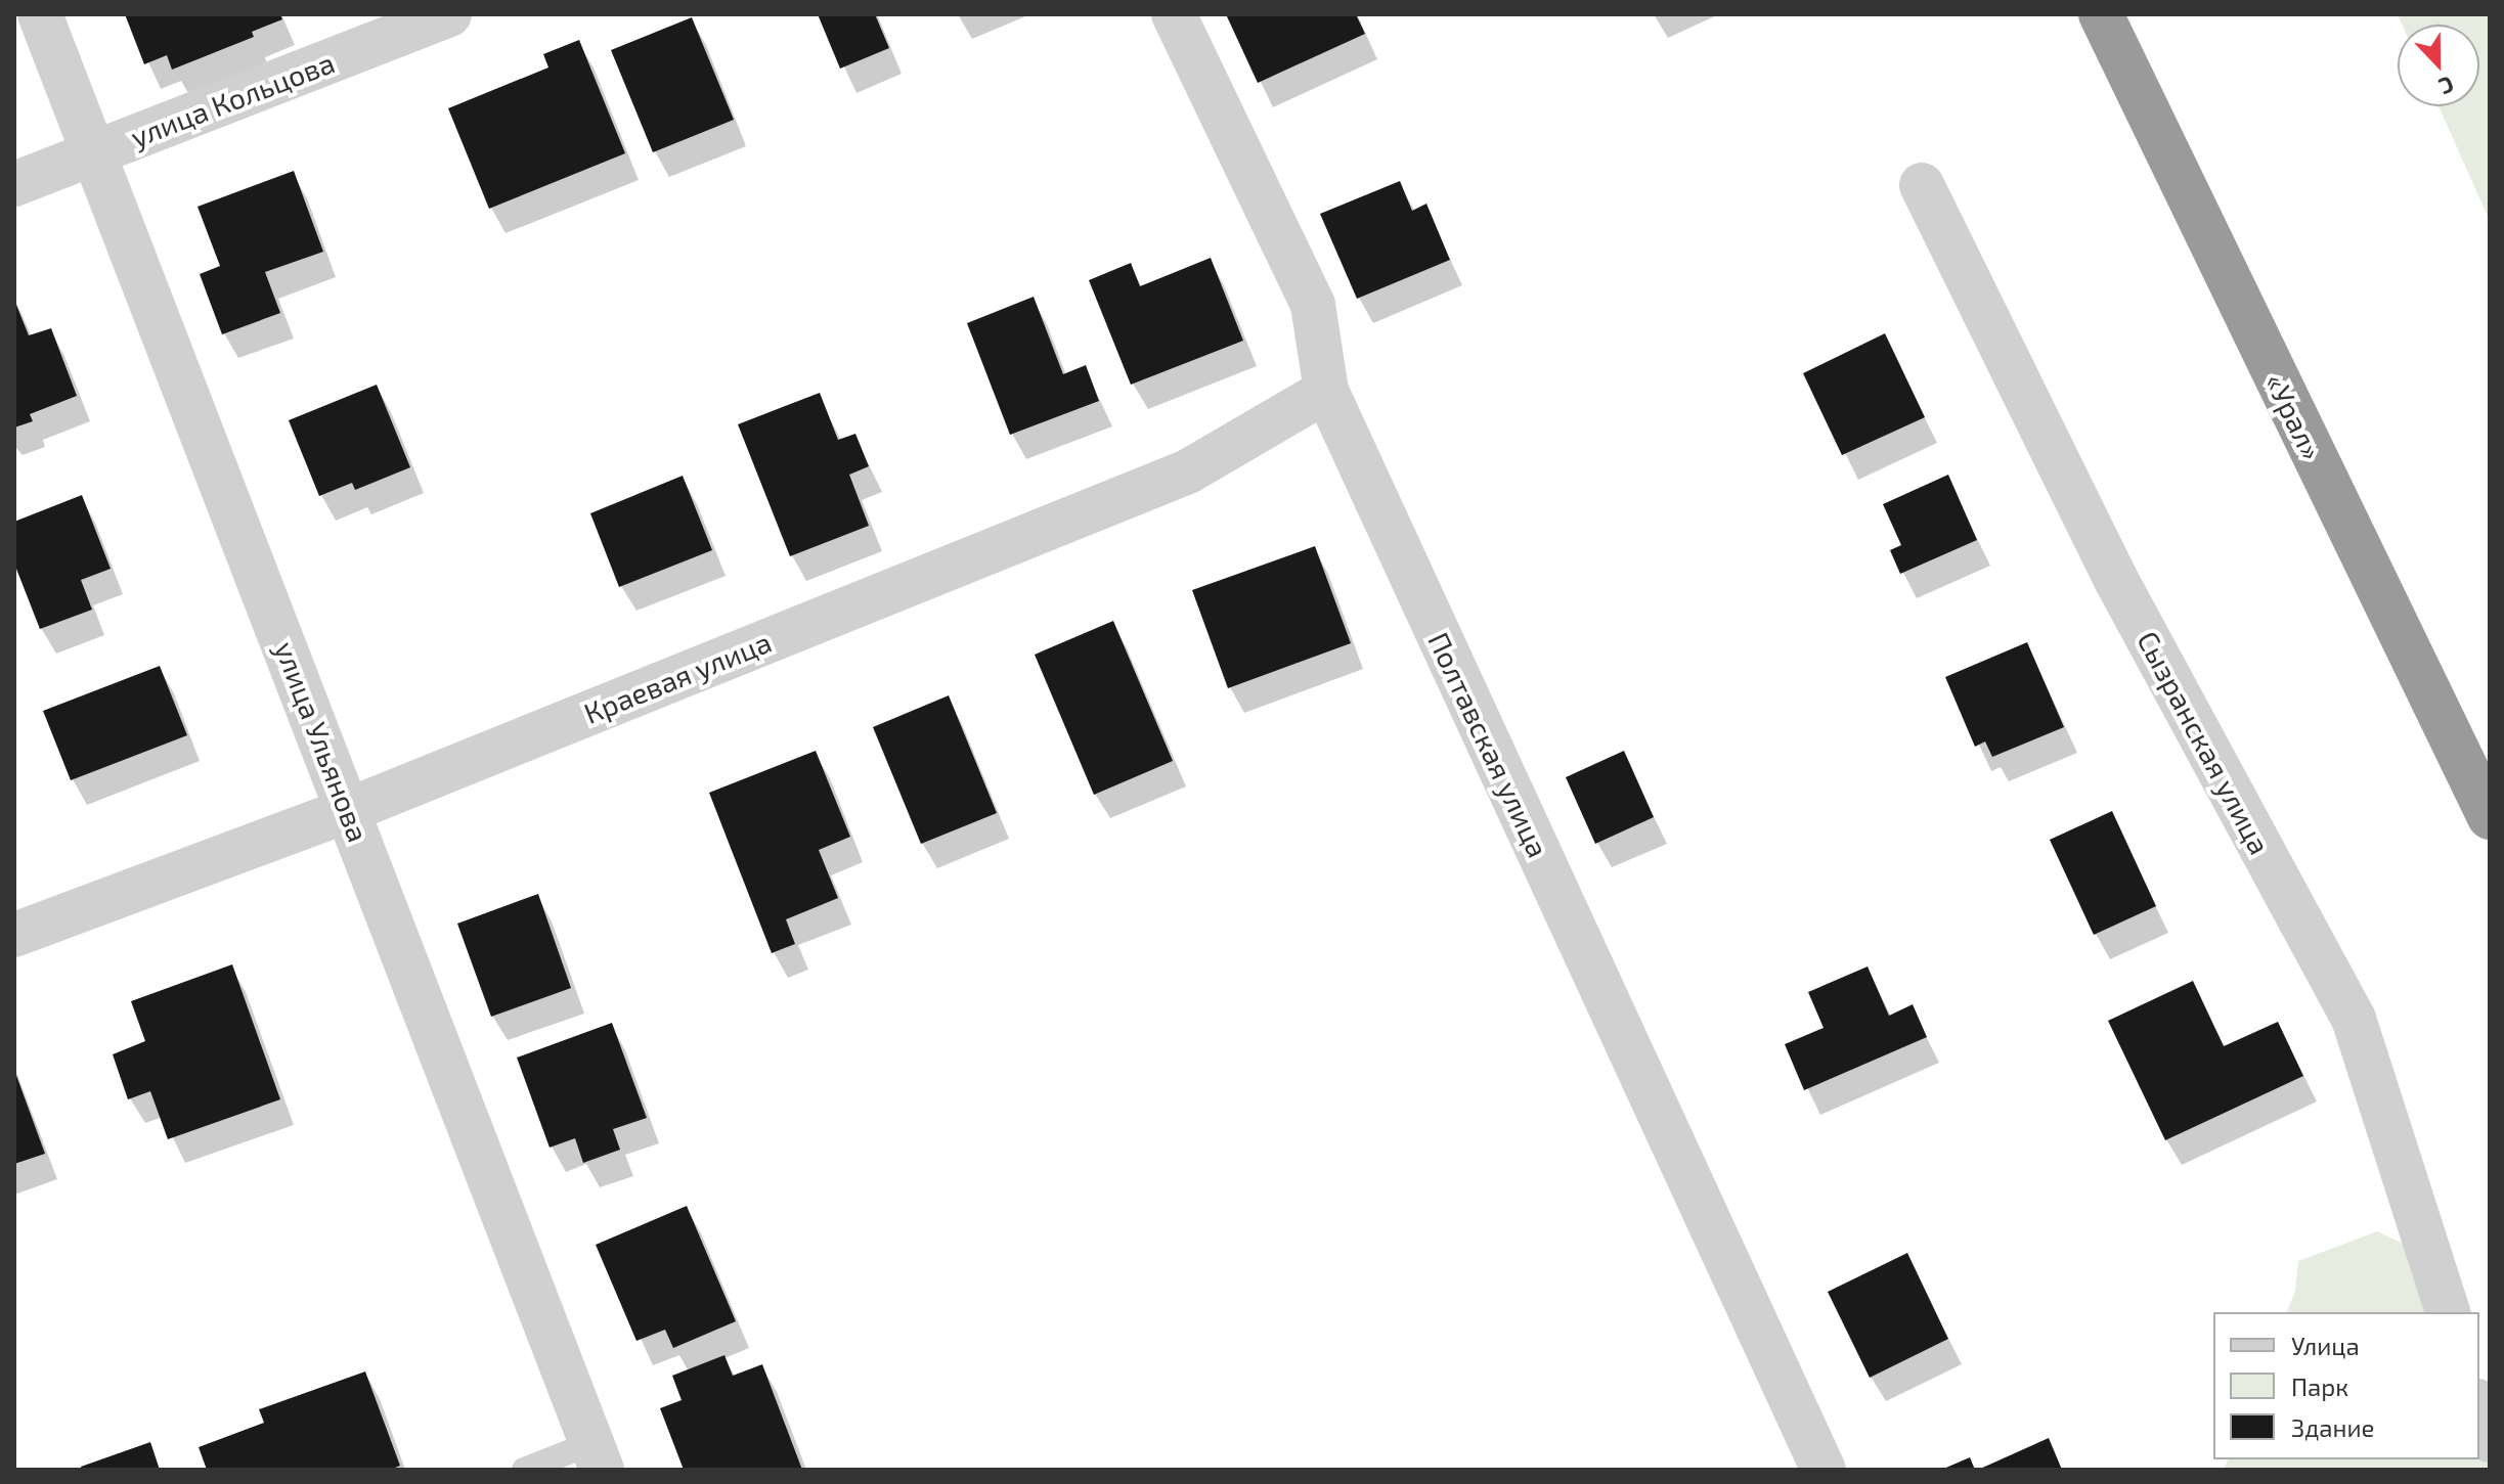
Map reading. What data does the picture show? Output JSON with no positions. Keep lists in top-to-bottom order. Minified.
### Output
{"streets":{"highway":["«Урал»"],"street":["улица Кольцова","Краевая улица","улица Ульянова","Сызранская улица","Полтавская улица"]},"crossings":[["улица Кольцова","улица Ульянова"],["Краевая улица","улица Ульянова"],["Краевая улица","Полтавская улица"]],"legend":["Улица","Парк","Здание"],"north":"bottom"}
